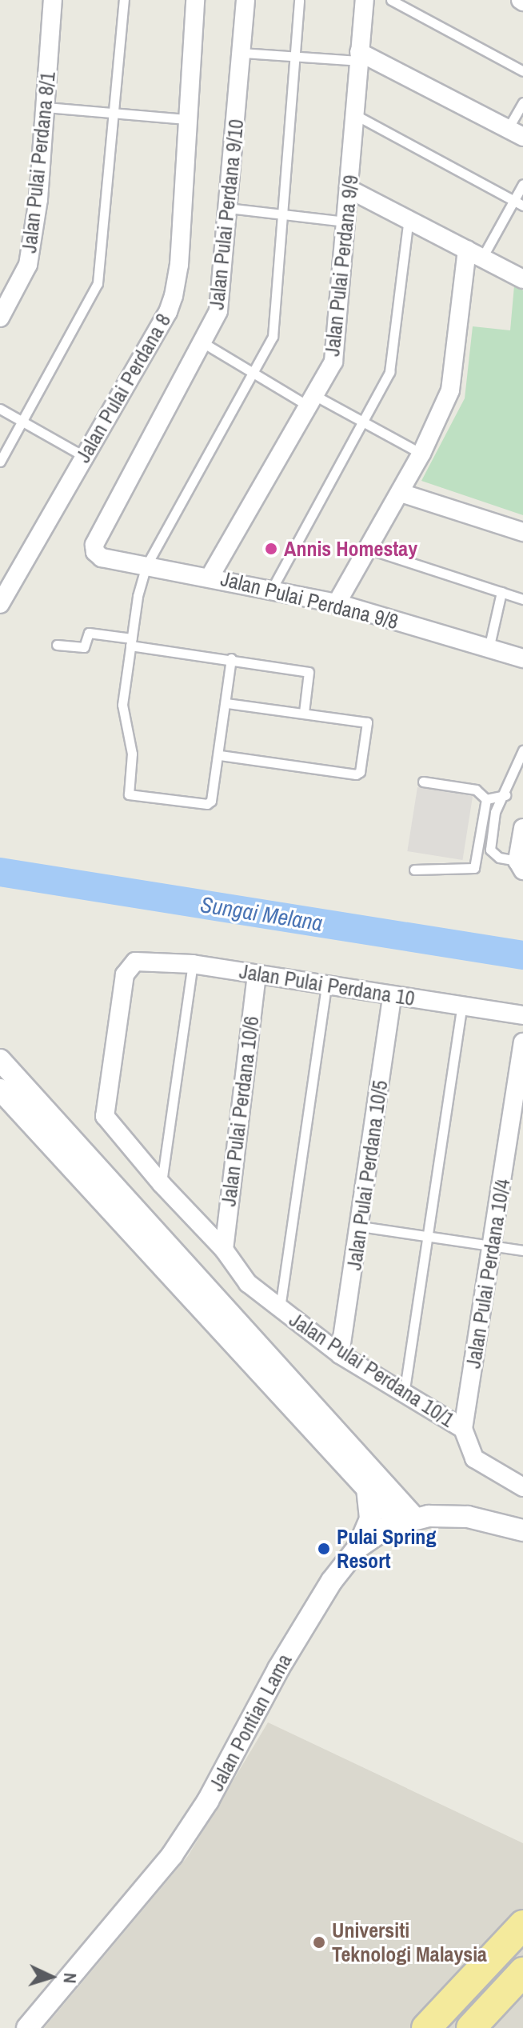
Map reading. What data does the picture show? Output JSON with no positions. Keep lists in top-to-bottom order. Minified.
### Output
{"streets":{"street":["Jalan Pulai Perdana 8/1","Jalan Pulai Perdana 9/10","Jalan Pulai Perdana 9/9","Jalan Pulai Perdana 8","Jalan Pulai Perdana 9/8","Jalan Pulai Perdana 10","Jalan Pulai Perdana 10/6","Jalan Pulai Perdana 10/5","Jalan Pulai Perdana 10/4","Jalan Pulai Perdana 10/1","Jalan Pontian Lama"]},"crossings":[["Jalan Pulai Perdana 9/10","Jalan Pulai Perdana 9/8"],["Jalan Pulai Perdana 9/9","Jalan Pulai Perdana 9/8"],["Jalan Pulai Perdana 10","Jalan Pulai Perdana 10/6"],["Jalan Pulai Perdana 10","Jalan Pulai Perdana 10/5"],["Jalan Pulai Perdana 10","Jalan Pulai Perdana 10/1"],["Jalan Pulai Perdana 10/6","Jalan Pulai Perdana 10/1"],["Jalan Pulai Perdana 10/5","Jalan Pulai Perdana 10/1"],["Jalan Pulai Perdana 10/4","Jalan Pulai Perdana 10/1"]],"water":["Sungai Melana"],"places":["Annis Homestay","Pulai Spring Resort","Universiti Teknologi Malaysia"],"north":"right"}
